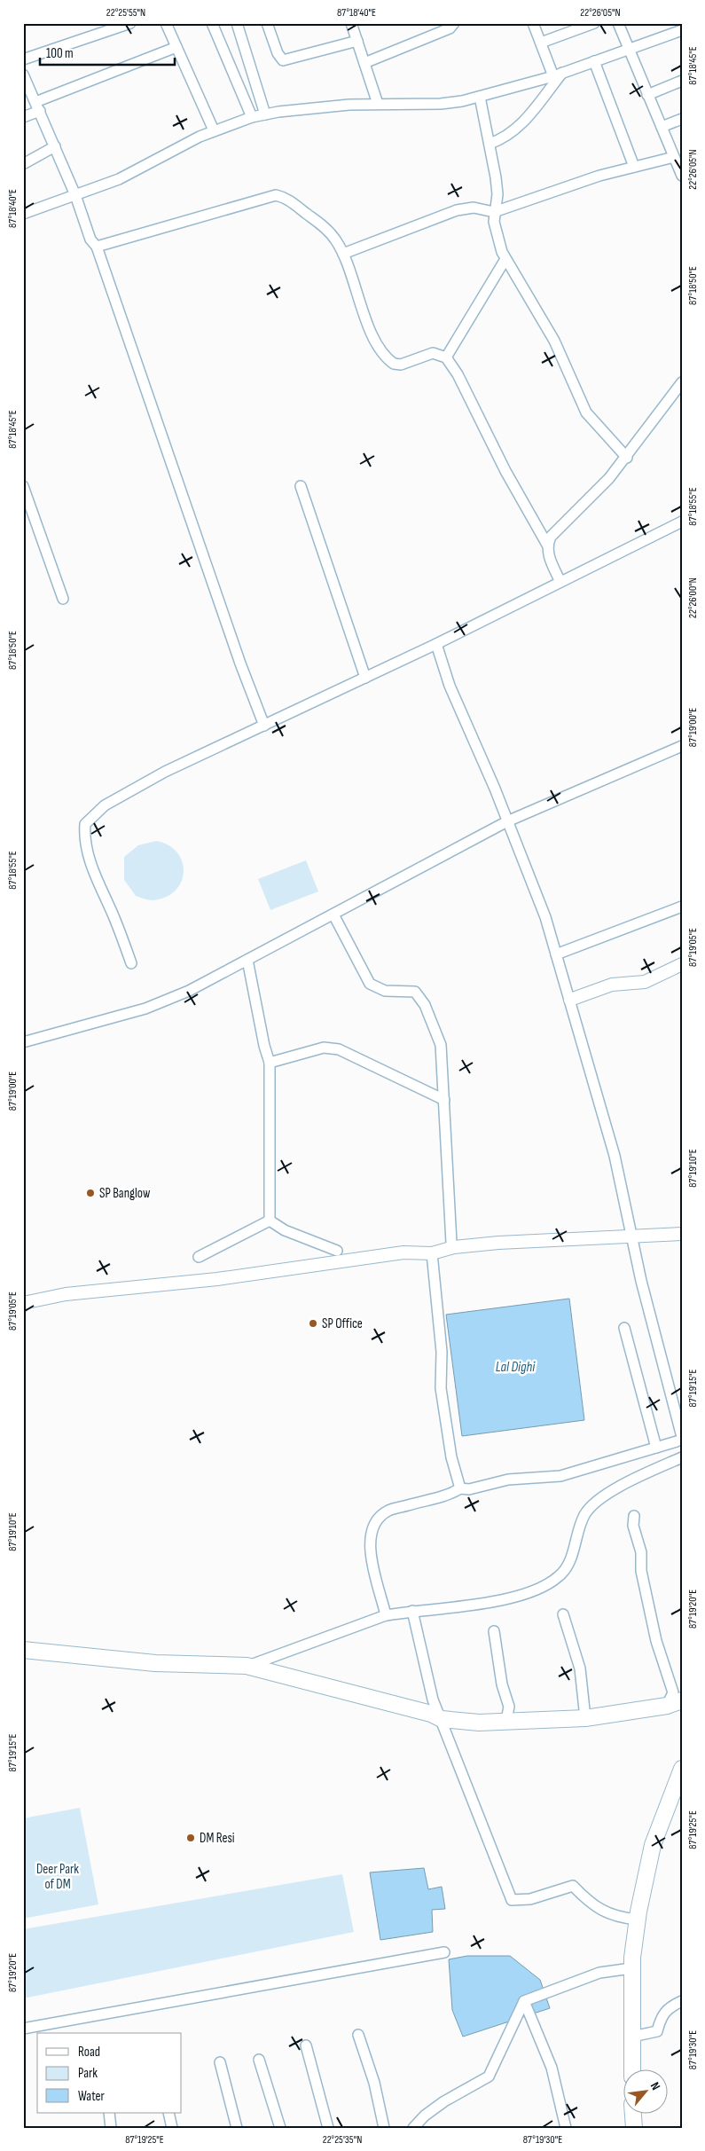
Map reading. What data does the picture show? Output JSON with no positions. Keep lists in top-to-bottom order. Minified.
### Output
{"water":["Lal Dighi"],"parks":["Deer Park of DM"],"places":["SP Banglow","SP Office","DM Resi"],"legend":["Road","Park","Water"],"scale_bar":"100 m","north":"top right","coordinates":["22°25'55\"N","87°18'40\"E","22°26'05\"N","87°18'45\"E","87°18'50\"E","87°18'55\"E","22°26'00\"N","87°19'00\"E","87°19'05\"E","87°19'10\"E","87°19'15\"E","87°19'20\"E","87°19'25\"E","87°19'30\"E","22°25'35\"N"]}
